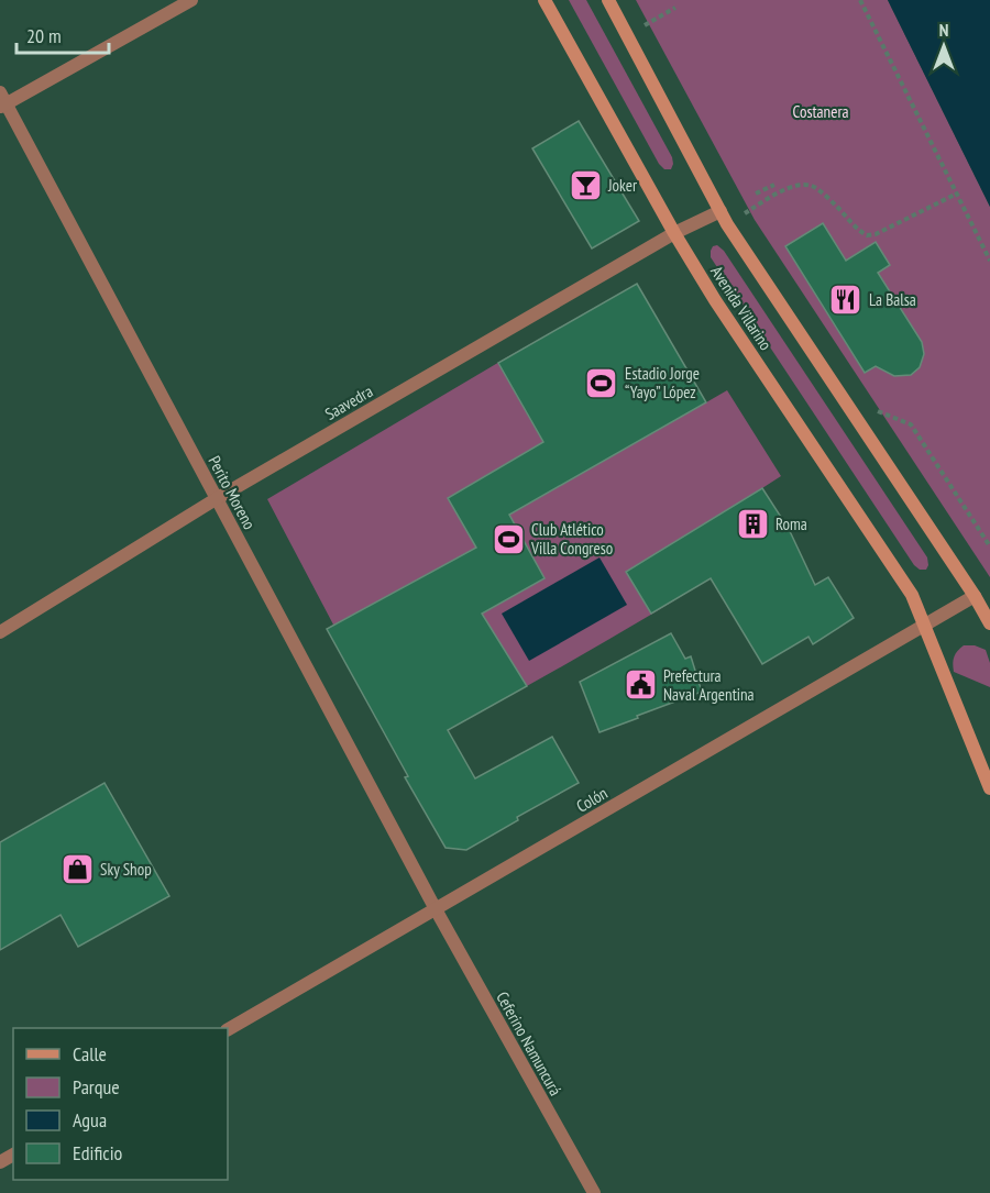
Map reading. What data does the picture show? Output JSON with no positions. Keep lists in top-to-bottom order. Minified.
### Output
{"streets":{"main road":["Avenida Villarino"],"street":["Saavedra","Perito Moreno","Colón","Ceferino Namuncurá"]},"crossings":[["Avenida Villarino","Saavedra"],["Avenida Villarino","Colón"],["Saavedra","Perito Moreno"],["Perito Moreno","Colón"],["Perito Moreno","Ceferino Namuncurá"],["Colón","Ceferino Namuncurá"]],"parks":["Costanera"],"places":{"bar":["Joker"],"restaurant":["La Balsa"],"sports":["Estadio Jorge “Yayo” López","Club Atlético Villa Congreso"],"building":["Roma"],"public building":["Prefectura Naval Argentina"],"shop":["Sky Shop"]},"legend":["Calle","Parque","Agua","Edificio"],"scale_bar":"20 m","north":"top"}
